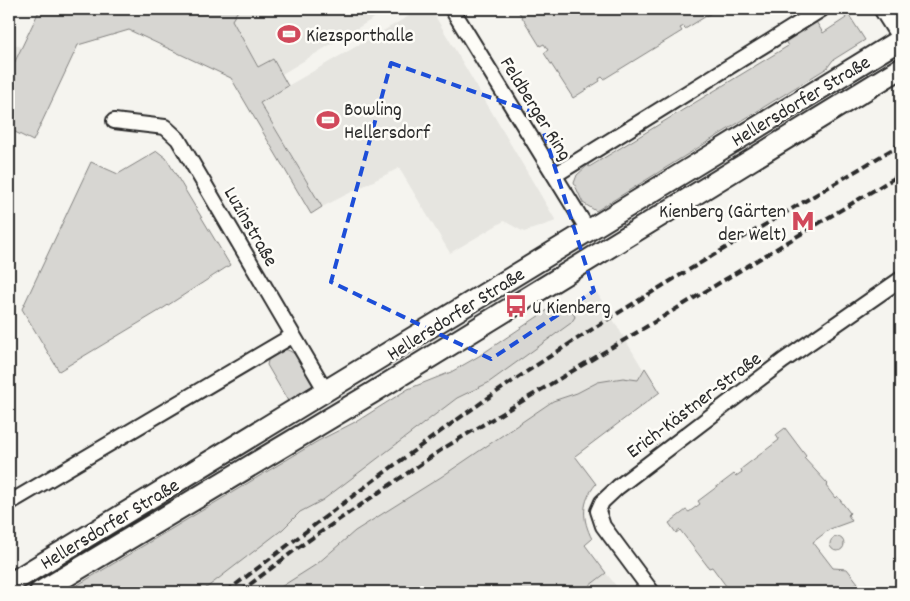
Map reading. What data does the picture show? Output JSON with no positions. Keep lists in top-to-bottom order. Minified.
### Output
{"streets":{"main road":["Hellersdorfer Straße"],"street":["Feldberger Ring","Luzinstraße","Erich-Kästner-Straße"]},"crossings":[["Hellersdorfer Straße","Feldberger Ring"],["Hellersdorfer Straße","Luzinstraße"]],"places":{"sports":["Kiezsporthalle","Bowling Hellersdorf"],"metro station":["Kienberg (Gärten der Welt)"],"bus stop":["U Kienberg"]}}
